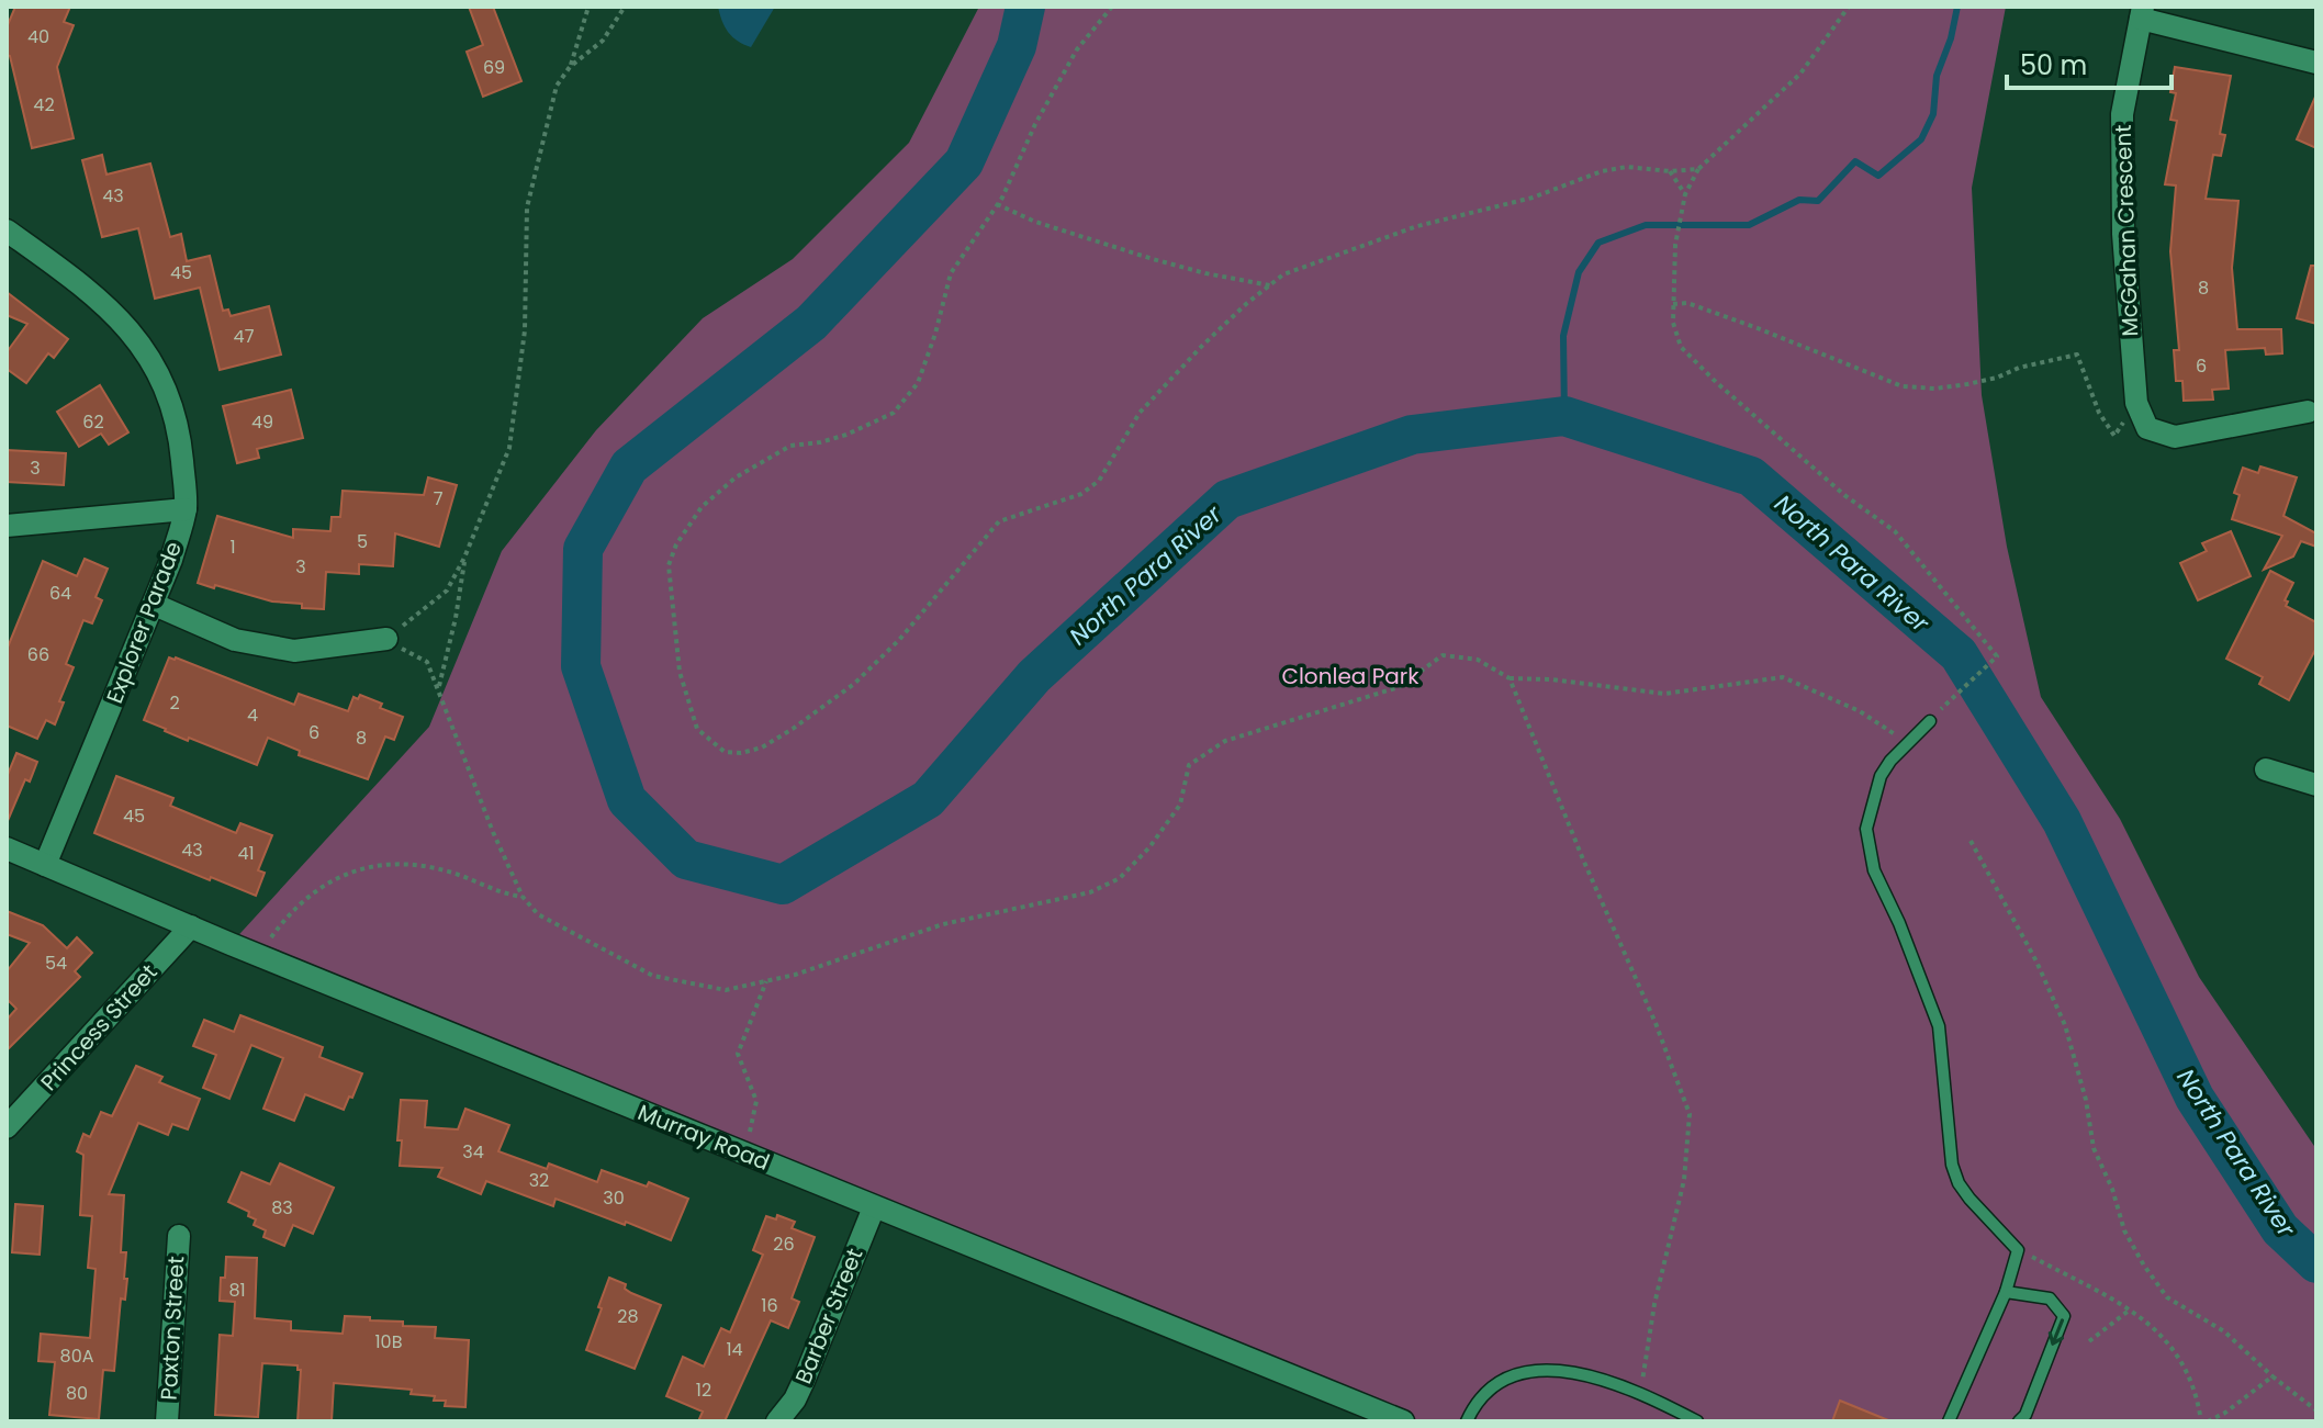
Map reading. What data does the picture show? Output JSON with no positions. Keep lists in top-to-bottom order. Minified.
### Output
{"streets":{"street":["McGahan Crescent","Explorer Parade","Princess Street","Murray Road","Barber Street","Paxton Street"]},"crossings":[["Explorer Parade","Murray Road"],["Princess Street","Murray Road"],["Murray Road","Barber Street"]],"water":["North Para River"],"parks":["Clonlea Park"],"house_numbers":["40","69","42","43","45","8","47","6","62","49","3","7","5","1","3","64","66","2","4","6","8","45","43","41","54","34","32","30","83","26","81","16","28","10B","14","80A","12","80"],"scale_bar":"50 m"}
